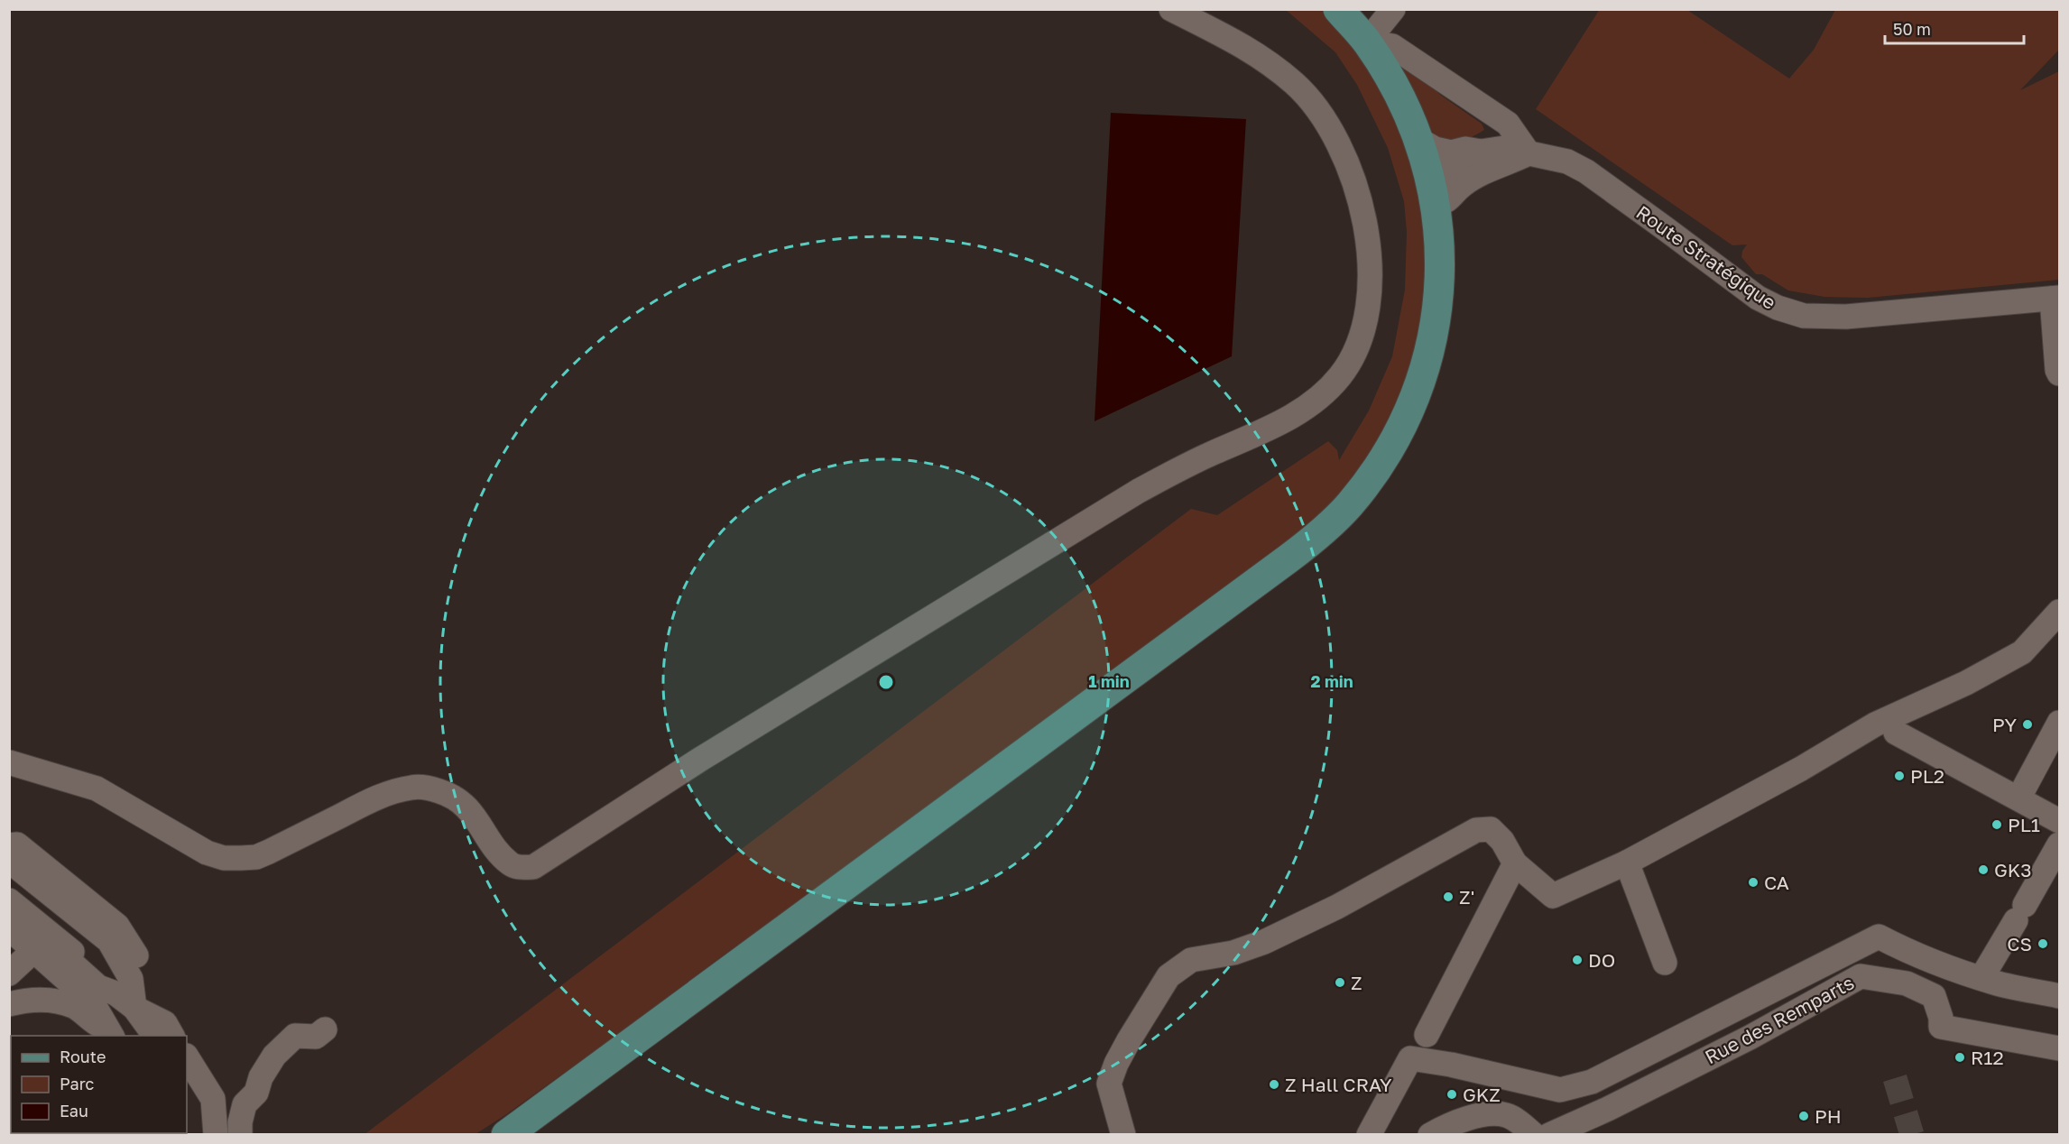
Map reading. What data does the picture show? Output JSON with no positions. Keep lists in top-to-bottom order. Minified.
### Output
{"streets":{"street":["Route Stratégique","Rue des Remparts"]},"places":["PY","PL2","PL1","GK3","CA","Z'","CS","DO","Z","R12","Z Hall CRAY","GKZ","PH"],"legend":["Route","Parc","Eau"],"scale_bar":"50 m","rings":["1 min","2 min"]}
